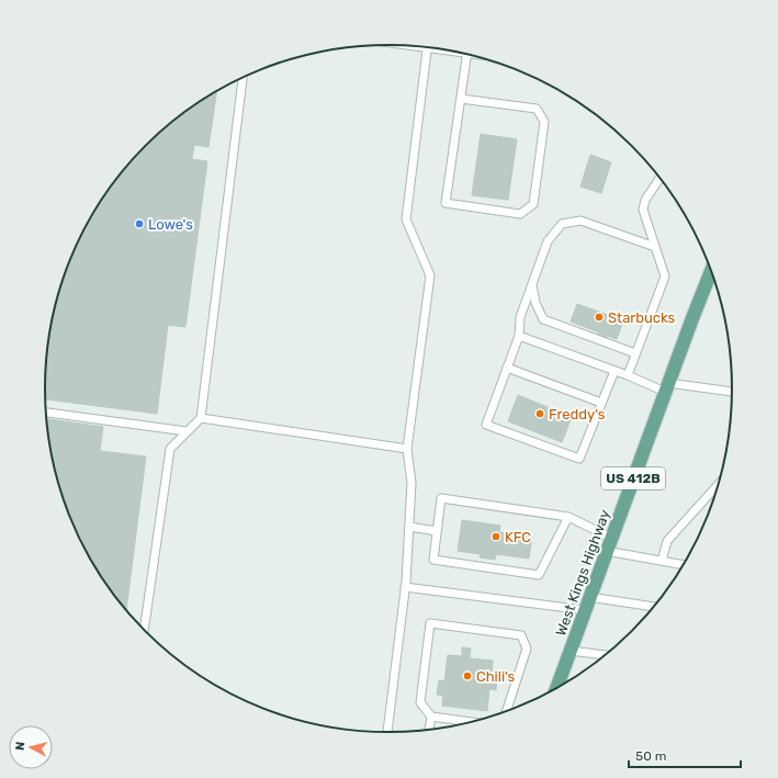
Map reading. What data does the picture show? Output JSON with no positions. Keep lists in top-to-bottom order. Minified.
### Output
{"streets":{"main road":["US 412B","West Kings Highway"]},"places":["Lowe's","Starbucks","Freddy's","KFC","Chili's"],"scale_bar":"50 m","north":"left"}
